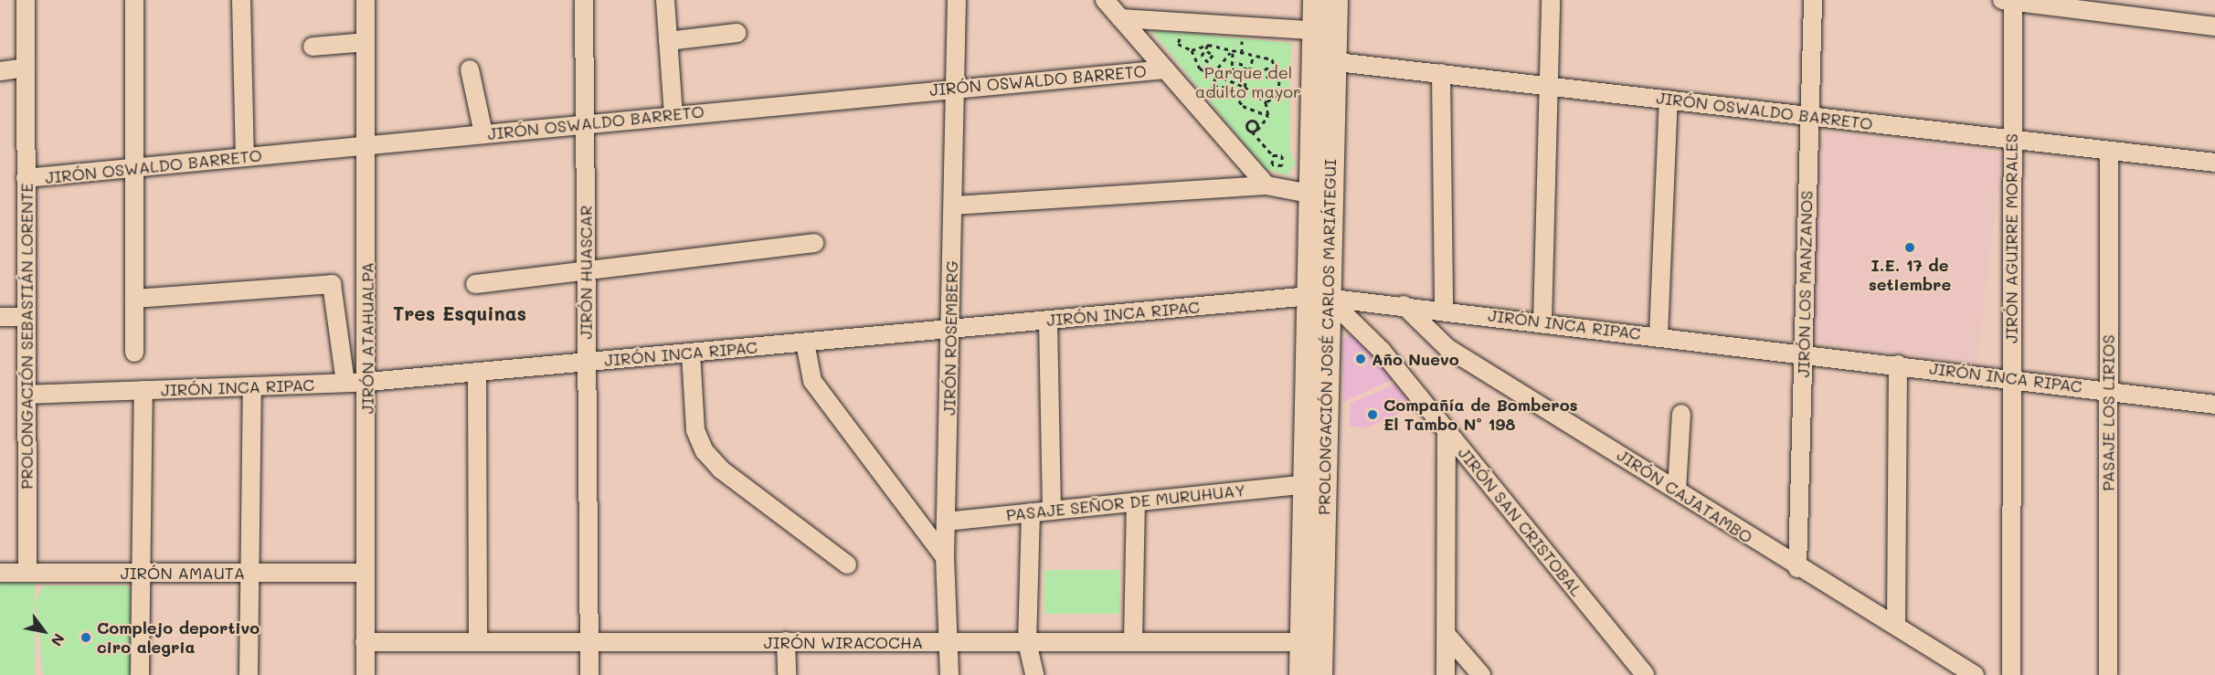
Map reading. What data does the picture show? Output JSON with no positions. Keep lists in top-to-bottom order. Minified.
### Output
{"streets":{"main road":["PROLONGACIÓN JOSÉ CARLOS MARIÁTEGUI"],"street":["JIRÓN OSWALDO BARRETO","JIRÓN AGUIRRE MORALES","JIRÓN HUASCAR","JIRÓN LOS MANZANOS","JIRÓN INCA RIPAC","PROLONGACIÓN SEBASTIÁN LORENTE","JIRÓN ATAHUALPA","JIRÓN ROSEMBERG","PASAJE LOS LIRIOS","JIRÓN CAJATAMBO","PASAJE SEÑOR DE MURUHUAY","JIRÓN SAN CRISTOBAL","JIRÓN AMAUTA","JIRÓN WIRACOCHA"]},"crossings":[["JIRÓN OSWALDO BARRETO","JIRÓN AGUIRRE MORALES"],["JIRÓN OSWALDO BARRETO","JIRÓN HUASCAR"],["JIRÓN OSWALDO BARRETO","JIRÓN LOS MANZANOS"],["JIRÓN OSWALDO BARRETO","PROLONGACIÓN SEBASTIÁN LORENTE"],["JIRÓN OSWALDO BARRETO","PROLONGACIÓN JOSÉ CARLOS MARIÁTEGUI"],["JIRÓN OSWALDO BARRETO","JIRÓN ATAHUALPA"],["JIRÓN OSWALDO BARRETO","JIRÓN ROSEMBERG"],["JIRÓN OSWALDO BARRETO","PASAJE LOS LIRIOS"],["JIRÓN AGUIRRE MORALES","JIRÓN INCA RIPAC"],["JIRÓN HUASCAR","JIRÓN INCA RIPAC"],["JIRÓN HUASCAR","JIRÓN WIRACOCHA"],["JIRÓN LOS MANZANOS","JIRÓN INCA RIPAC"],["JIRÓN LOS MANZANOS","JIRÓN CAJATAMBO"],["JIRÓN INCA RIPAC","PROLONGACIÓN SEBASTIÁN LORENTE"],["JIRÓN INCA RIPAC","PROLONGACIÓN JOSÉ CARLOS MARIÁTEGUI"],["JIRÓN INCA RIPAC","JIRÓN ATAHUALPA"],["JIRÓN INCA RIPAC","JIRÓN ROSEMBERG"],["JIRÓN INCA RIPAC","PASAJE LOS LIRIOS"],["JIRÓN INCA RIPAC","JIRÓN CAJATAMBO"],["JIRÓN INCA RIPAC","JIRÓN SAN CRISTOBAL"],["PROLONGACIÓN SEBASTIÁN LORENTE","JIRÓN AMAUTA"],["PROLONGACIÓN JOSÉ CARLOS MARIÁTEGUI","PASAJE SEÑOR DE MURUHUAY"],["PROLONGACIÓN JOSÉ CARLOS MARIÁTEGUI","JIRÓN SAN CRISTOBAL"],["PROLONGACIÓN JOSÉ CARLOS MARIÁTEGUI","JIRÓN WIRACOCHA"],["JIRÓN ATAHUALPA","JIRÓN AMAUTA"],["JIRÓN ATAHUALPA","JIRÓN WIRACOCHA"],["JIRÓN ROSEMBERG","PASAJE SEÑOR DE MURUHUAY"],["JIRÓN ROSEMBERG","JIRÓN WIRACOCHA"]],"districts":["Tres Esquinas"],"parks":["Parque del adulto mayor"],"places":["I.E. 17 de setiembre","Año Nuevo","Compañía de Bomberos El Tambo Nº 198","Complejo deportivo ciro alegria"],"north":"bottom right"}
